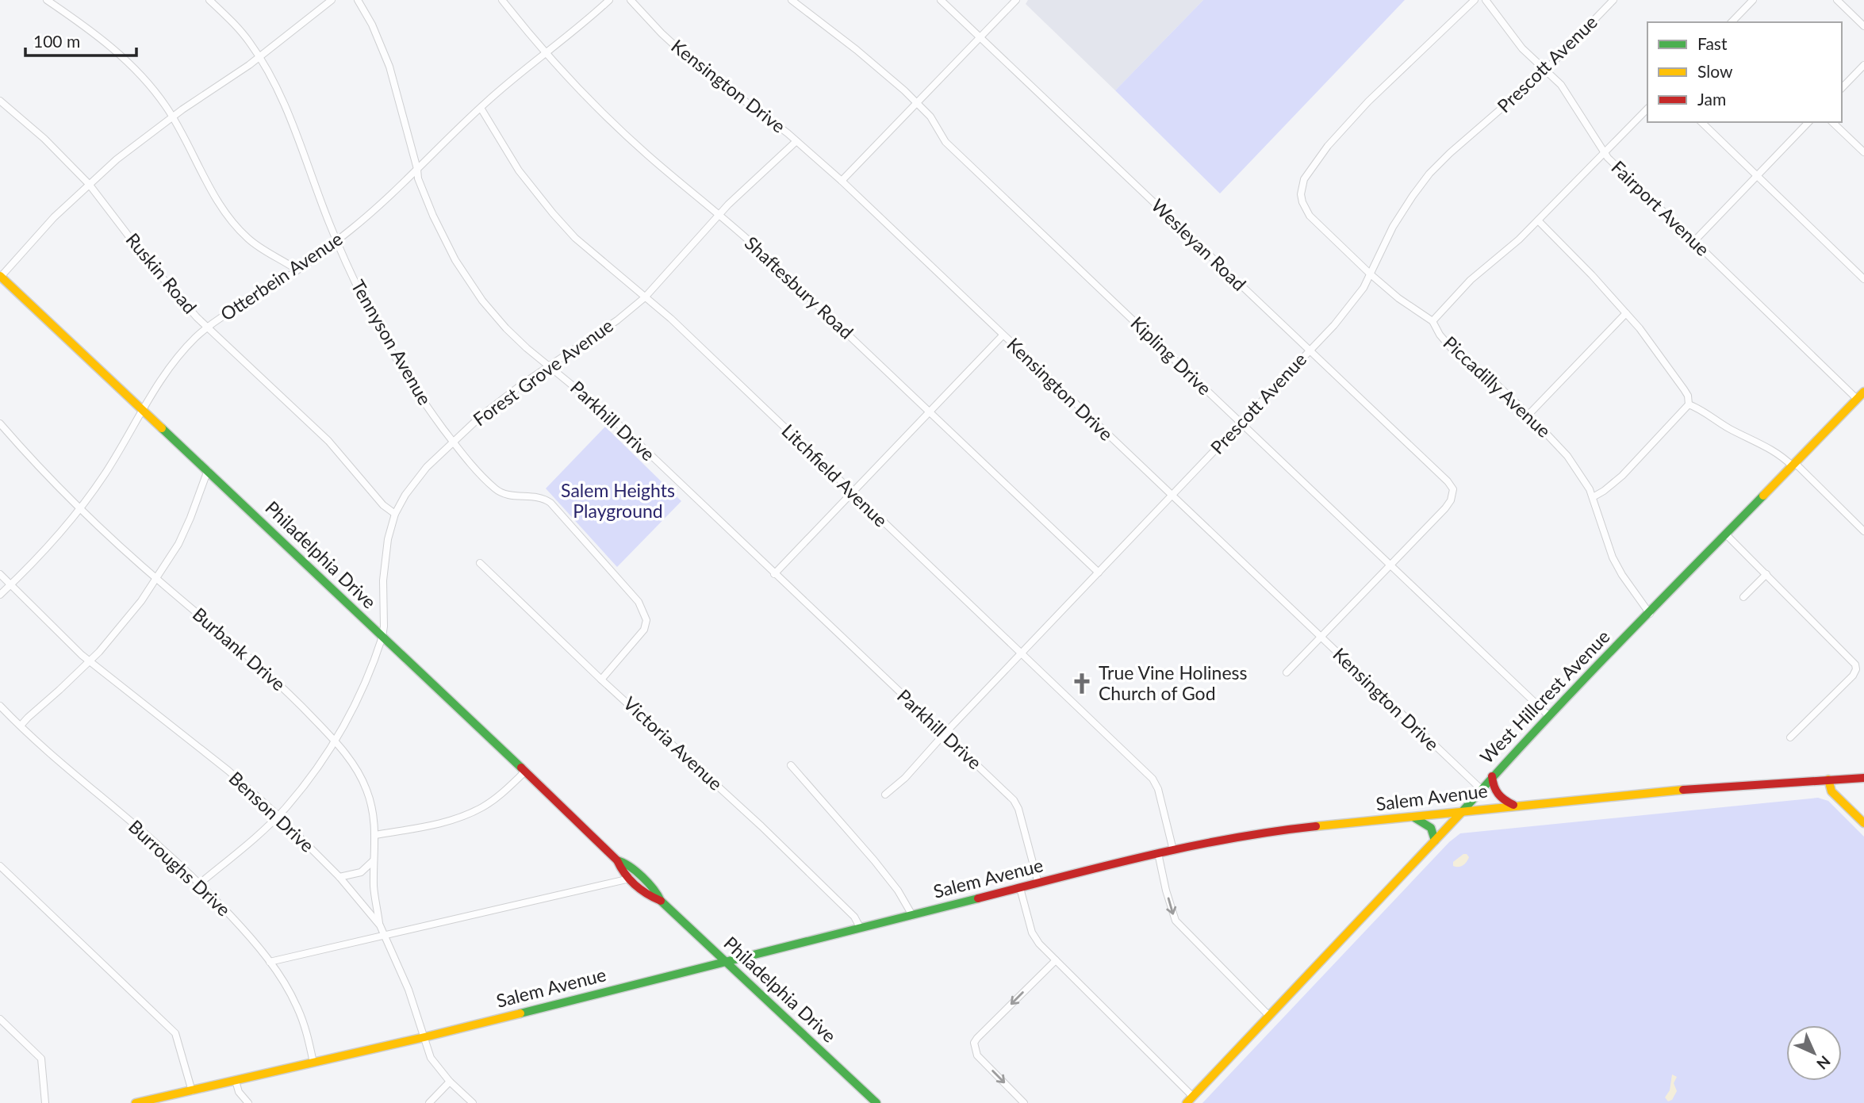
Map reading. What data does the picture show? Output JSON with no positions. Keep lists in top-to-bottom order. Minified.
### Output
{"streets":{"main road":["Philadelphia Drive","West Hillcrest Avenue","Salem Avenue"],"street":["Prescott Avenue","Kensington Drive","Fairport Avenue","Wesleyan Road","Ruskin Road","Otterbein Avenue","Shaftesbury Road","Tennyson Avenue","Kipling Drive","Forest Grove Avenue","Piccadilly Avenue","Parkhill Drive","Litchfield Avenue","Burbank Drive","Victoria Avenue","Benson Drive","Burroughs Drive"]},"crossings":[["Prescott Avenue","Kensington Drive"],["Prescott Avenue","Fairport Avenue"],["Prescott Avenue","Wesleyan Road"],["Prescott Avenue","Shaftesbury Road"],["Prescott Avenue","Kipling Drive"],["Prescott Avenue","Piccadilly Avenue"],["Prescott Avenue","Parkhill Drive"],["Prescott Avenue","Litchfield Avenue"],["Kensington Drive","Forest Grove Avenue"],["Kensington Drive","West Hillcrest Avenue"],["Fairport Avenue","West Hillcrest Avenue"],["Wesleyan Road","Kipling Drive"],["Ruskin Road","Otterbein Avenue"],["Ruskin Road","Forest Grove Avenue"],["Otterbein Avenue","Shaftesbury Road"],["Otterbein Avenue","Tennyson Avenue"],["Otterbein Avenue","Parkhill Drive"],["Otterbein Avenue","Litchfield Avenue"],["Otterbein Avenue","Philadelphia Drive"],["Otterbein Avenue","Burbank Drive"],["Otterbein Avenue","Benson Drive"],["Shaftesbury Road","Forest Grove Avenue"],["Tennyson Avenue","Forest Grove Avenue"],["Tennyson Avenue","Victoria Avenue"],["Kipling Drive","West Hillcrest Avenue"],["Forest Grove Avenue","Parkhill Drive"],["Forest Grove Avenue","Litchfield Avenue"],["Forest Grove Avenue","Philadelphia Drive"],["Forest Grove Avenue","Burbank Drive"],["Forest Grove Avenue","Benson Drive"],["Forest Grove Avenue","Burroughs Drive"],["Piccadilly Avenue","West Hillcrest Avenue"],["Parkhill Drive","Salem Avenue"],["Litchfield Avenue","Salem Avenue"],["Philadelphia Drive","Salem Avenue"],["Burbank Drive","Benson Drive"],["West Hillcrest Avenue","Salem Avenue"],["Victoria Avenue","Salem Avenue"],["Salem Avenue","Benson Drive"],["Salem Avenue","Burroughs Drive"]],"parks":["Salem Heights Playground"],"places":{"church":["True Vine Holiness Church of God"]},"legend":["Fast","Slow","Jam"],"scale_bar":"100 m","north":"bottom right"}
